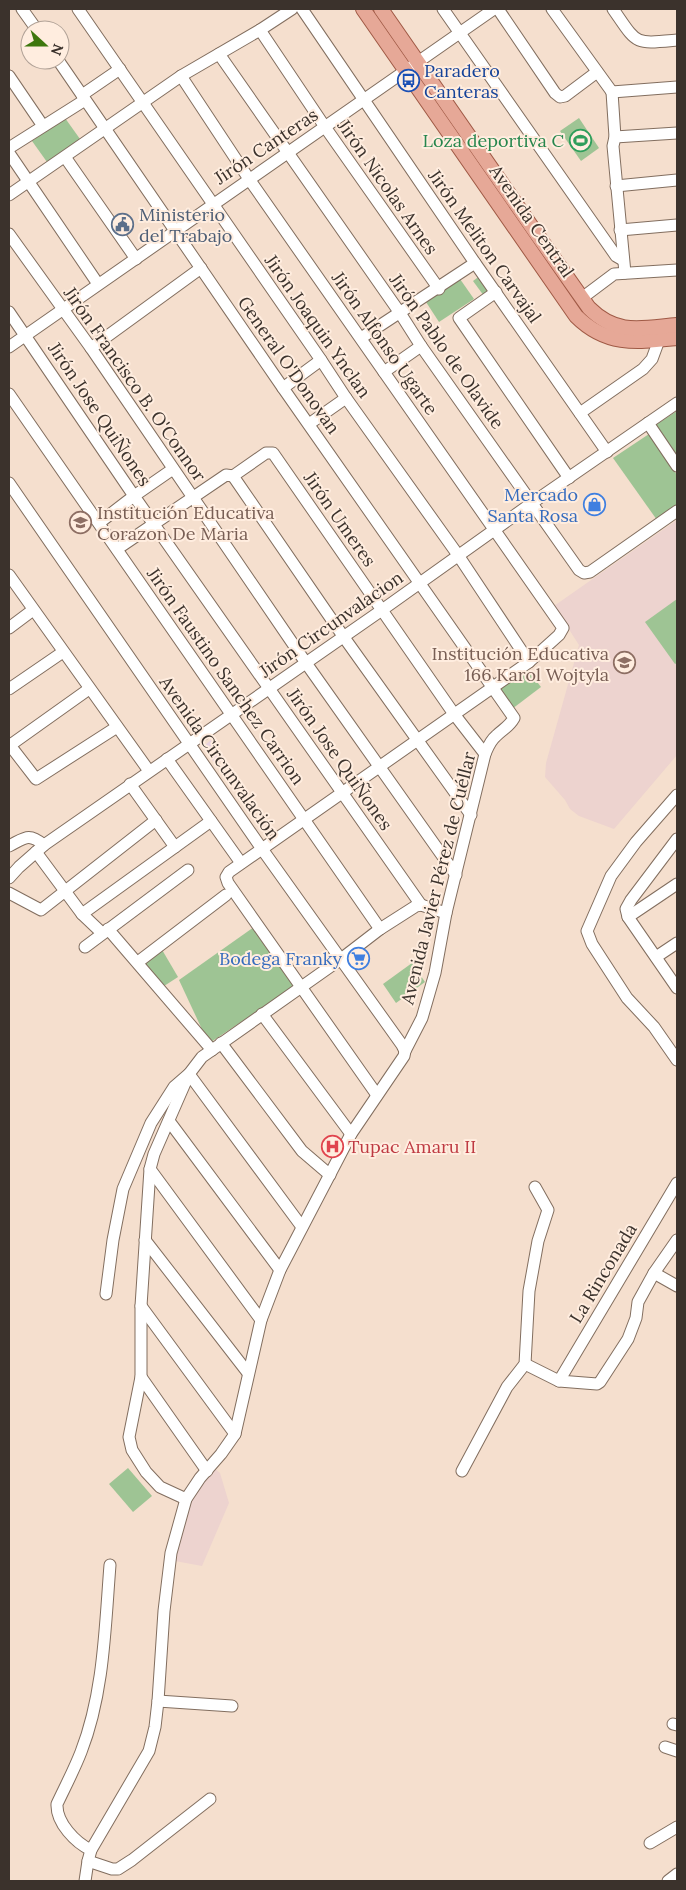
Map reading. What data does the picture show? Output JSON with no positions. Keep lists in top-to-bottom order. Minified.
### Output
{"streets":{"main road":["Avenida Central"],"street":["Jirón Canteras","Jirón Nicolas Arnes","Jirón Meliton Carvajal","Jirón Joaquin Ynclan","Jirón Alfonso Ugarte","Jirón Pablo de Olavide","General O'Donovan","Jirón Francisco B. O'Connor","Jirón Jose QuiÑones","Jirón Umeres","Jirón Circunvalacion","Jirón Faustino Sanchez Carrion","Avenida Circunvalación","Avenida Javier Pérez de Cuéllar","La Rinconada"]},"crossings":[["Jirón Canteras","Jirón Nicolas Arnes"],["Jirón Canteras","Avenida Central"],["Jirón Canteras","Jirón Meliton Carvajal"],["Jirón Canteras","Jirón Joaquin Ynclan"],["Jirón Canteras","Jirón Alfonso Ugarte"],["Jirón Canteras","Jirón Pablo de Olavide"],["Jirón Canteras","General O'Donovan"],["Jirón Canteras","Jirón Francisco B. O'Connor"],["Jirón Canteras","Jirón Jose QuiÑones"],["Jirón Meliton Carvajal","Jirón Circunvalacion"],["Jirón Joaquin Ynclan","Jirón Alfonso Ugarte"],["Jirón Joaquin Ynclan","Jirón Circunvalacion"],["Jirón Alfonso Ugarte","Jirón Circunvalacion"],["Jirón Pablo de Olavide","Jirón Circunvalacion"],["General O'Donovan","Jirón Circunvalacion"],["General O'Donovan","Avenida Javier Pérez de Cuéllar"],["Jirón Francisco B. O'Connor","Jirón Circunvalacion"],["Jirón Francisco B. O'Connor","Avenida Javier Pérez de Cuéllar"],["Jirón Jose QuiÑones","Jirón Circunvalacion"],["Jirón Umeres","Jirón Circunvalacion"],["Jirón Umeres","Avenida Javier Pérez de Cuéllar"],["Jirón Circunvalacion","Jirón Faustino Sanchez Carrion"],["Jirón Circunvalacion","Avenida Circunvalación"],["Avenida Circunvalación","Avenida Javier Pérez de Cuéllar"]],"places":{"bus stop":["Paradero Canteras"],"sports":["Loza deportiva C"],"public building":["Ministerio del Trabajo"],"shop":["Mercado Santa Rosa"],"school or university":["Institución Educativa Corazon De Maria","Institución Educativa 166 Karol Wojtyla"],"supermarket":["Bodega Franky"],"hospital":["Tupac Amaru II"]},"north":"right"}
